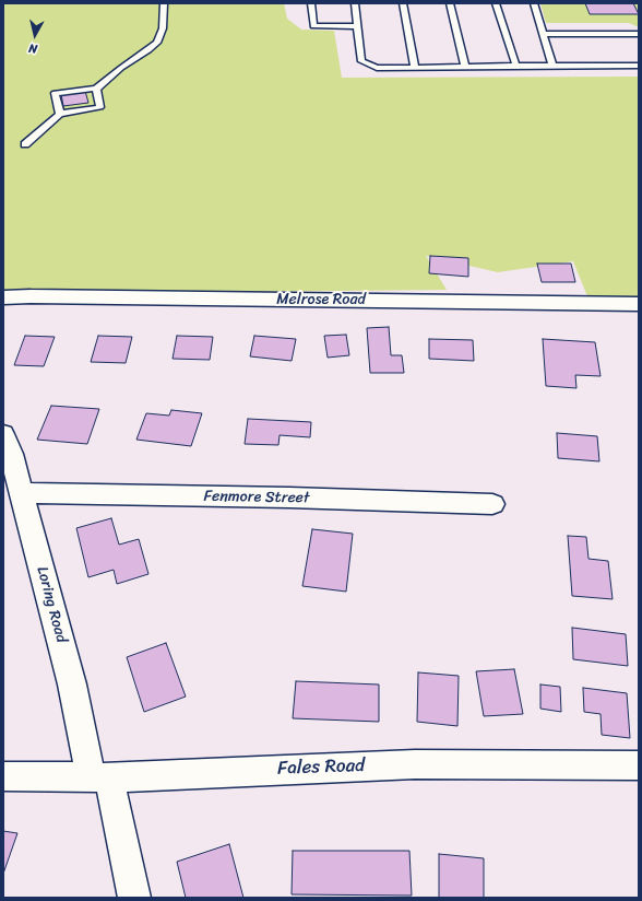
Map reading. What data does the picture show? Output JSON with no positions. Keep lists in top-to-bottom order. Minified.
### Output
{"streets":{"street":["Melrose Road","Fenmore Street","Loring Road","Fales Road"]},"crossings":[["Fenmore Street","Loring Road"],["Loring Road","Fales Road"]],"north":"bottom"}
